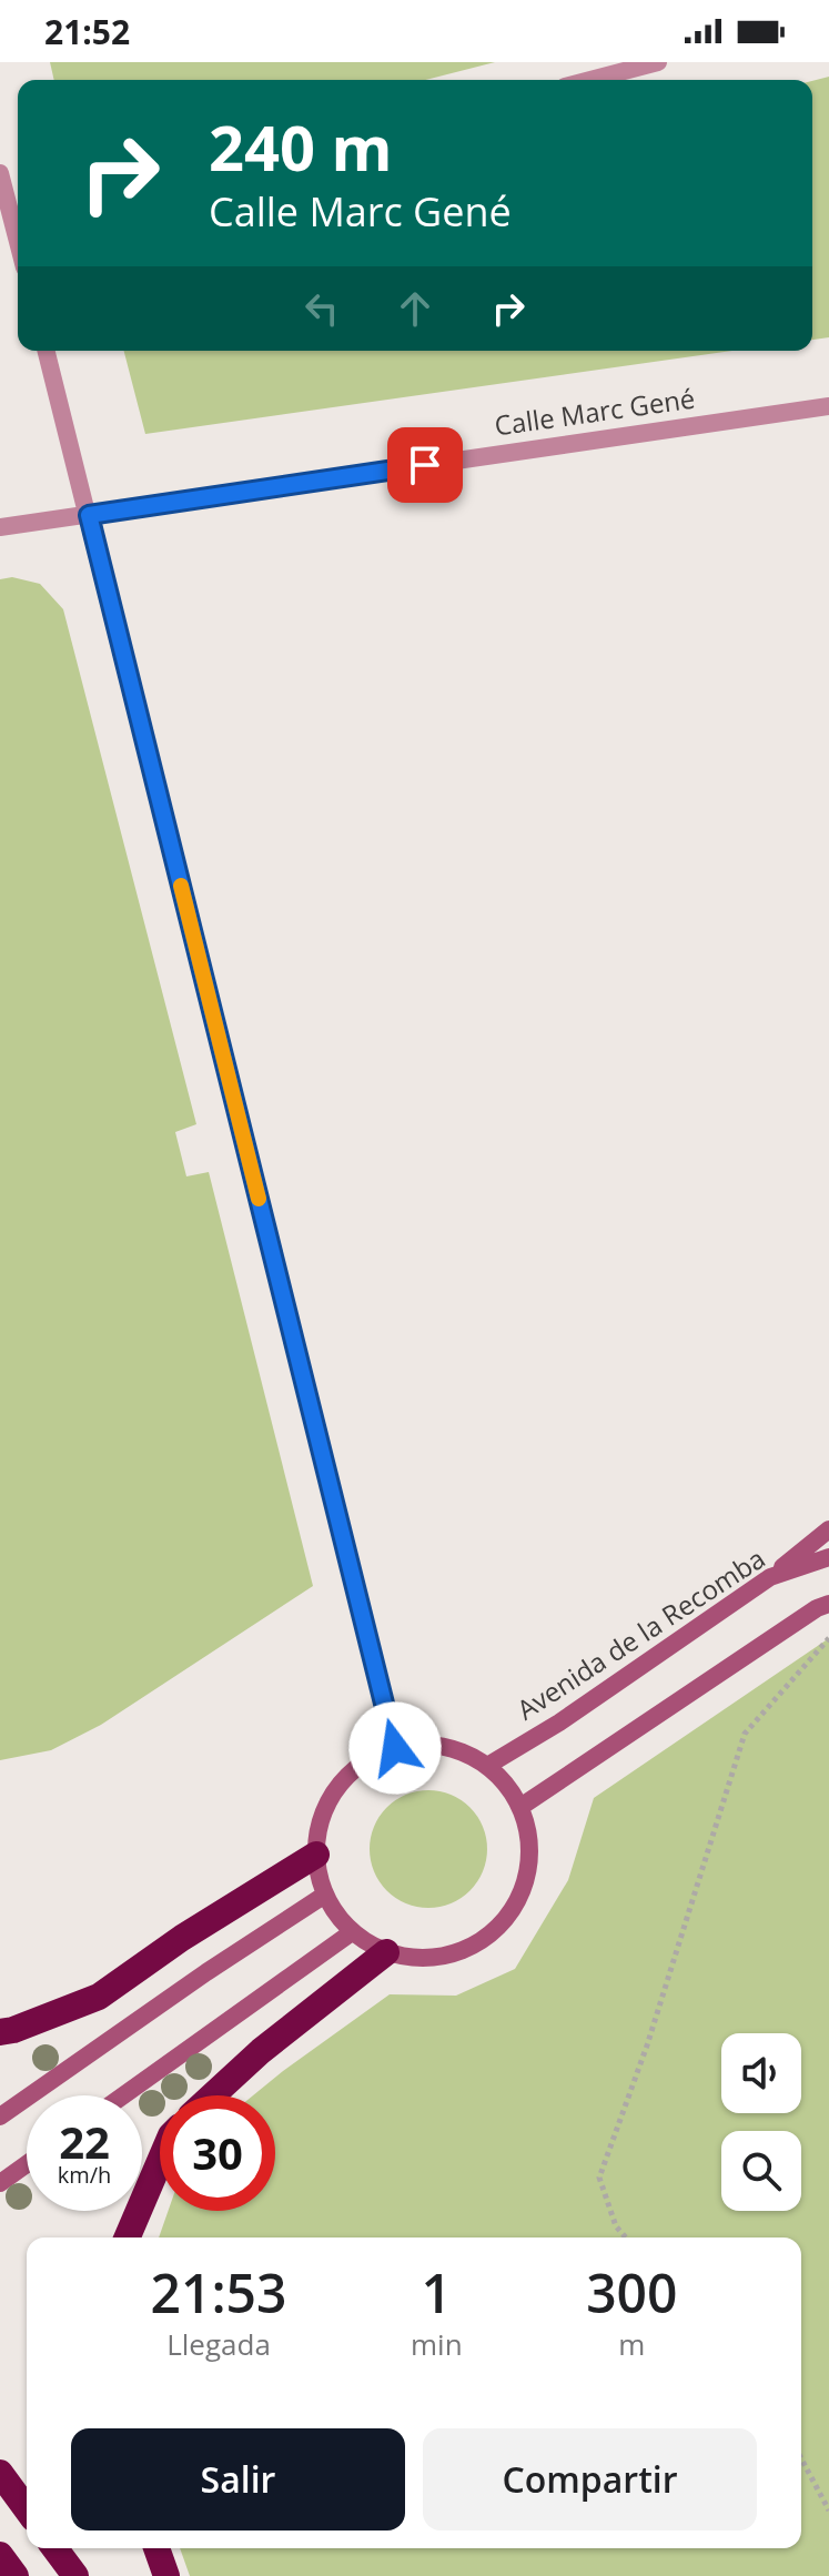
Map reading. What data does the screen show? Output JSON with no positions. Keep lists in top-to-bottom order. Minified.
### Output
{"streets":{"street":["Calle Marc Gené","Avenida de la Recomba"]},"page":{"status":"21:52","turn":["240 m","Calle Marc Gené"],"speed":"22 km/h","limit":"30","eta":["21:53","Llegada","1","min","300","m"],"buttons":["Salir","Compartir"]}}
